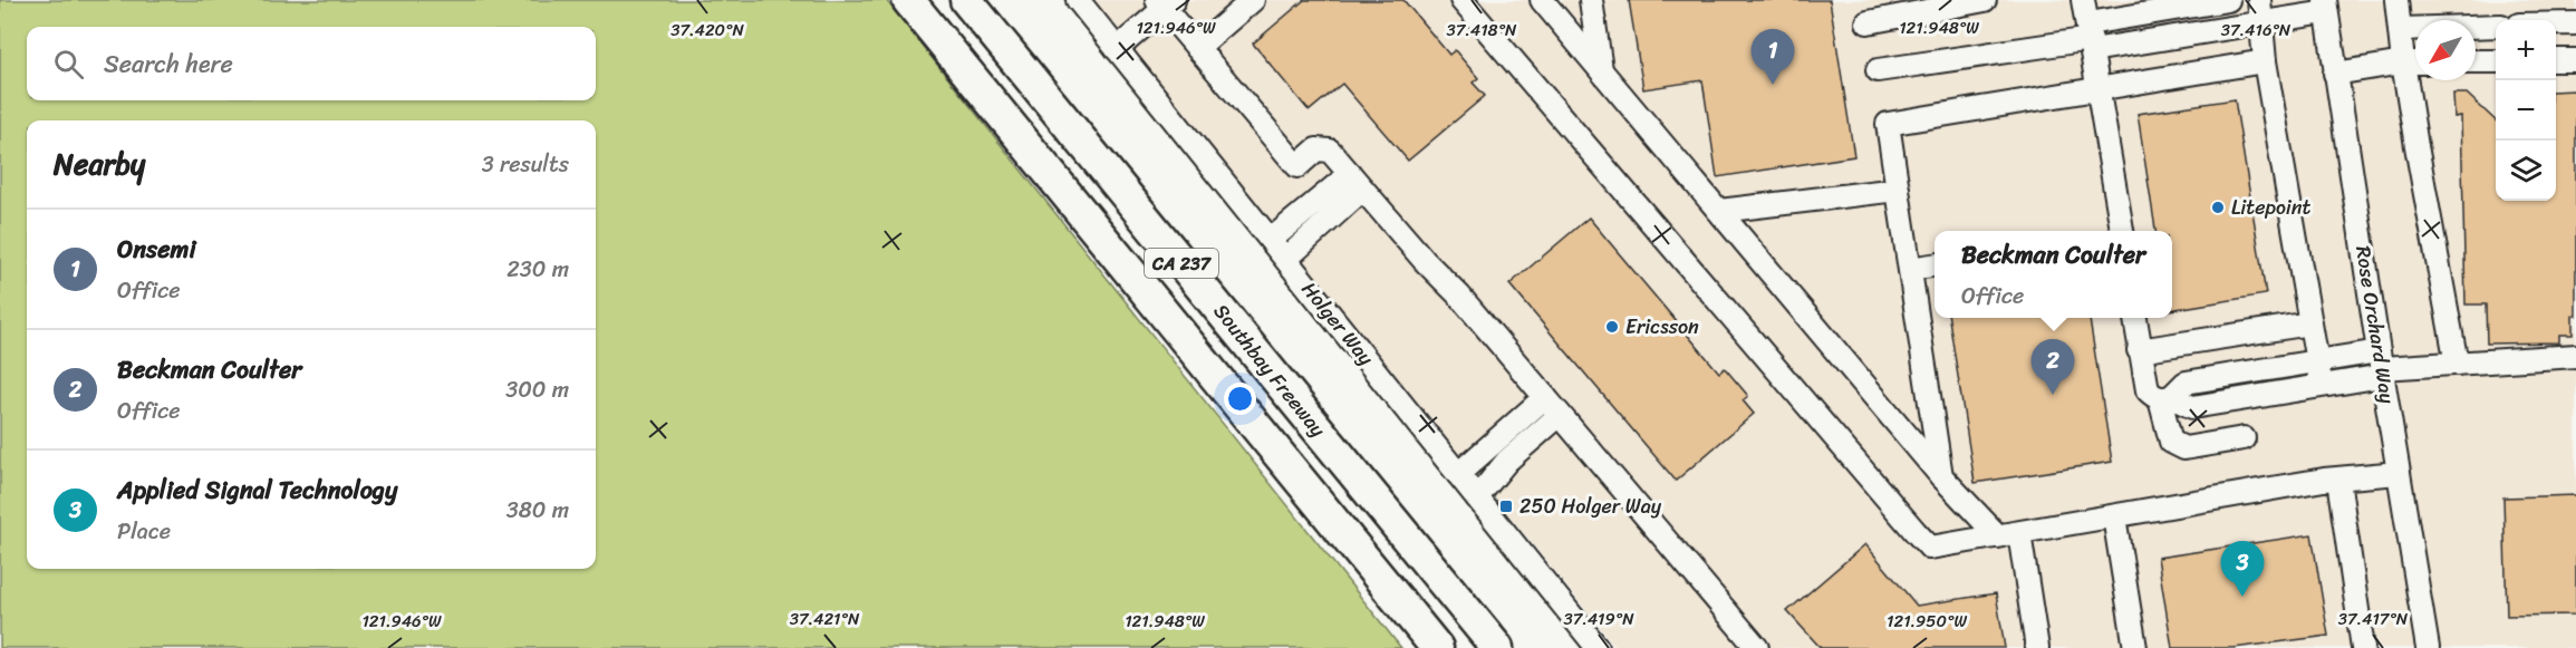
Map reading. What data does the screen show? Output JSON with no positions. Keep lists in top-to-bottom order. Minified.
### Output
{"streets":{"highway":["CA 237","Southbay Freeway"],"street":["Holger Way","Rose Orchard Way"]},"places":{"other":["Litepoint","Ericsson"],"transit":["250 Holger Way"]},"north":"bottom left","page":{"map_buttons":["+","−"],"search":"Search here","pins":["1","2","3"],"heading":["Nearby","3 results"],"list":[{"mark":"1","name":"Onsemi","note":"Office","value":"230 m"},{"mark":"2","name":"Beckman Coulter","note":"Office","value":"300 m"},{"mark":"3","name":"Applied Signal Technology","note":"Place","value":"380 m"}],"popup":["Beckman Coulter","Office"]},"coordinates":["121.946°W","121.948°W","37.416°N","37.420°N","37.418°N","37.421°N","37.419°N","37.417°N","121.950°W"]}
